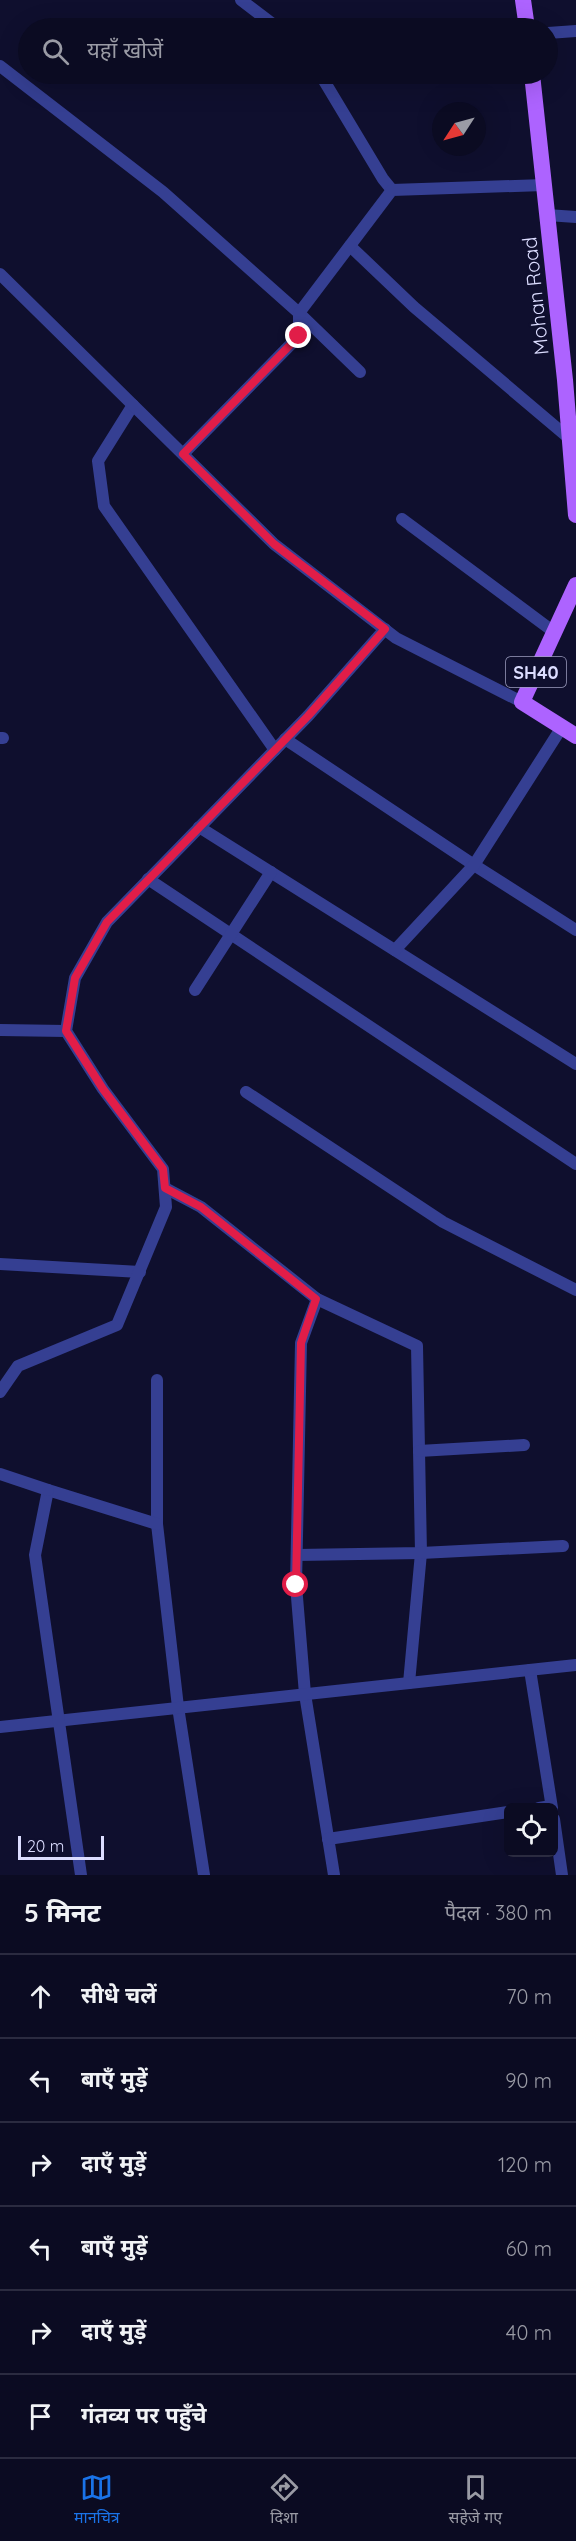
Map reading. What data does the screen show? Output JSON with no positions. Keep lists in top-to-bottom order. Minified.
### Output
{"streets":{"main road":["Mohan Road","SH40"]},"scale_bar":"20 m","north":"bottom left","page":{"search":"यहाँ खोजें","scale":"20 m","heading":["5 मिनट","पैदल · 380 m"],"list":[["सीधे चलें","70 m"],["बाएँ मुड़ें","90 m"],["दाएँ मुड़ें","120 m"],["बाएँ मुड़ें","60 m"],["दाएँ मुड़ें","40 m"],"गंतव्य पर पहुँचे"],"nav":["मानचित्र","दिशा","सहेजे गए"]}}
